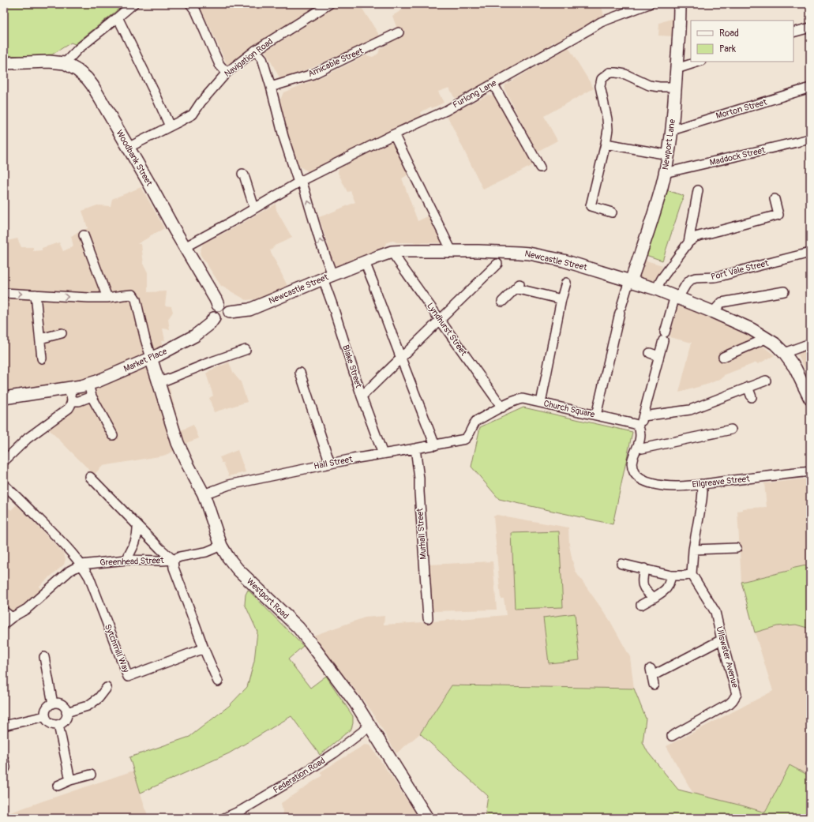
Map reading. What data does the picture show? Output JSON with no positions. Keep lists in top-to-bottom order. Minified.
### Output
{"streets":{"main road":["Newport Lane","Woodbank Street","Newcastle Street","Market Place","Westport Road"],"street":["Navigation Road","Amicable Street","Furlong Lane","Morton Street","Maddock Street","Port Vale Street","Lyndhurst Street","Blake Street","Church Square","Hall Street","Ellgreave Street","Murhall Street","Greenhead Street","Sytchmill Way","Ullswater Avenue","Federation Road"]},"crossings":[["Navigation Road","Woodbank Street"],["Navigation Road","Blake Street"],["Amicable Street","Blake Street"],["Furlong Lane","Woodbank Street"],["Furlong Lane","Blake Street"],["Morton Street","Newport Lane"],["Newport Lane","Maddock Street"],["Newport Lane","Newcastle Street"],["Woodbank Street","Newcastle Street"],["Woodbank Street","Market Place"],["Newcastle Street","Port Vale Street"],["Newcastle Street","Lyndhurst Street"],["Newcastle Street","Market Place"],["Newcastle Street","Blake Street"],["Port Vale Street","Church Square"],["Lyndhurst Street","Church Square"],["Market Place","Westport Road"],["Blake Street","Hall Street"],["Church Square","Hall Street"],["Hall Street","Murhall Street"],["Hall Street","Westport Road"],["Greenhead Street","Westport Road"],["Greenhead Street","Sytchmill Way"],["Westport Road","Federation Road"]],"legend":["Road","Park"]}
